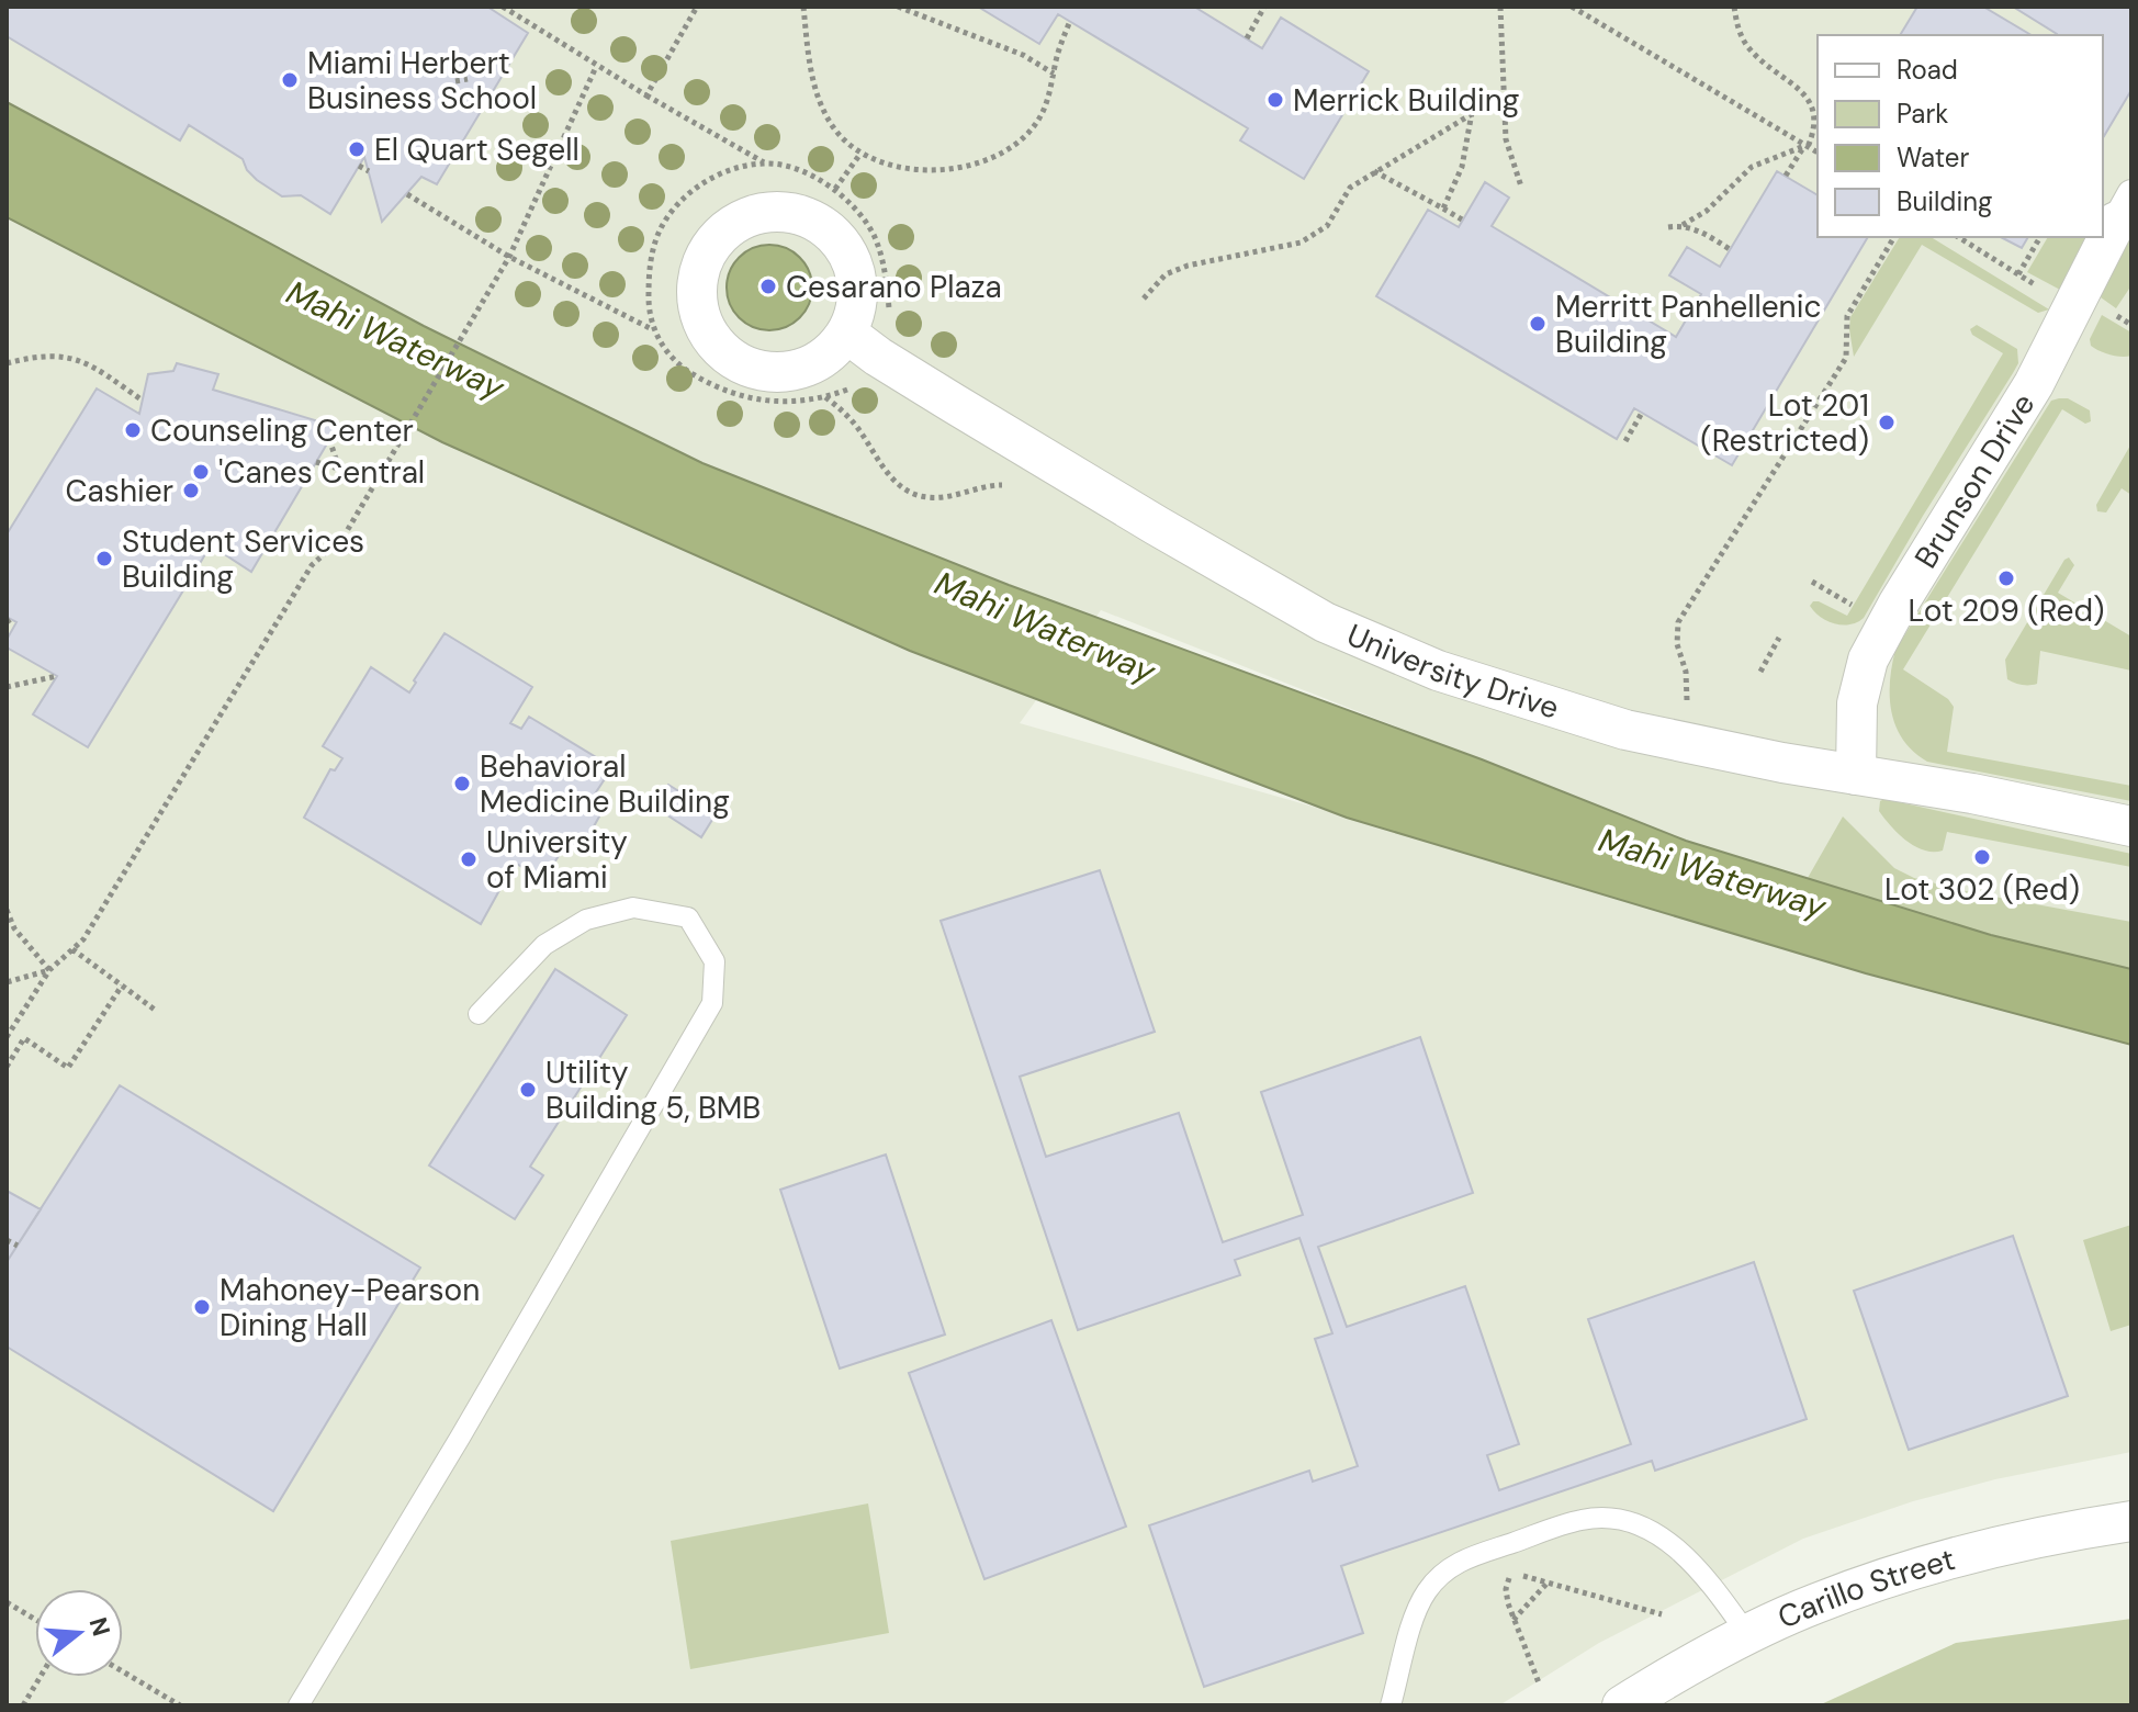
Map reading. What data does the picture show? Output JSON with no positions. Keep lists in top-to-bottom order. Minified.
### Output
{"streets":{"street":["Brunson Drive","University Drive","Carillo Street"]},"crossings":[["Brunson Drive","University Drive"]],"water":["Mahi Waterway"],"places":["Miami Herbert Business School","Merrick Building","El Quart Segell","Cesarano Plaza","Merritt Panhellenic Building","Lot 201 (Restricted)","Counseling Center","'Canes Central","Cashier","Student Services Building","Lot 209 (Red)","Behavioral Medicine Building","Lot 302 (Red)","University of Miami","Utility Building 5, BMB","Mahoney-Pearson Dining Hall"],"legend":["Road","Park","Water","Building"],"north":"right"}
